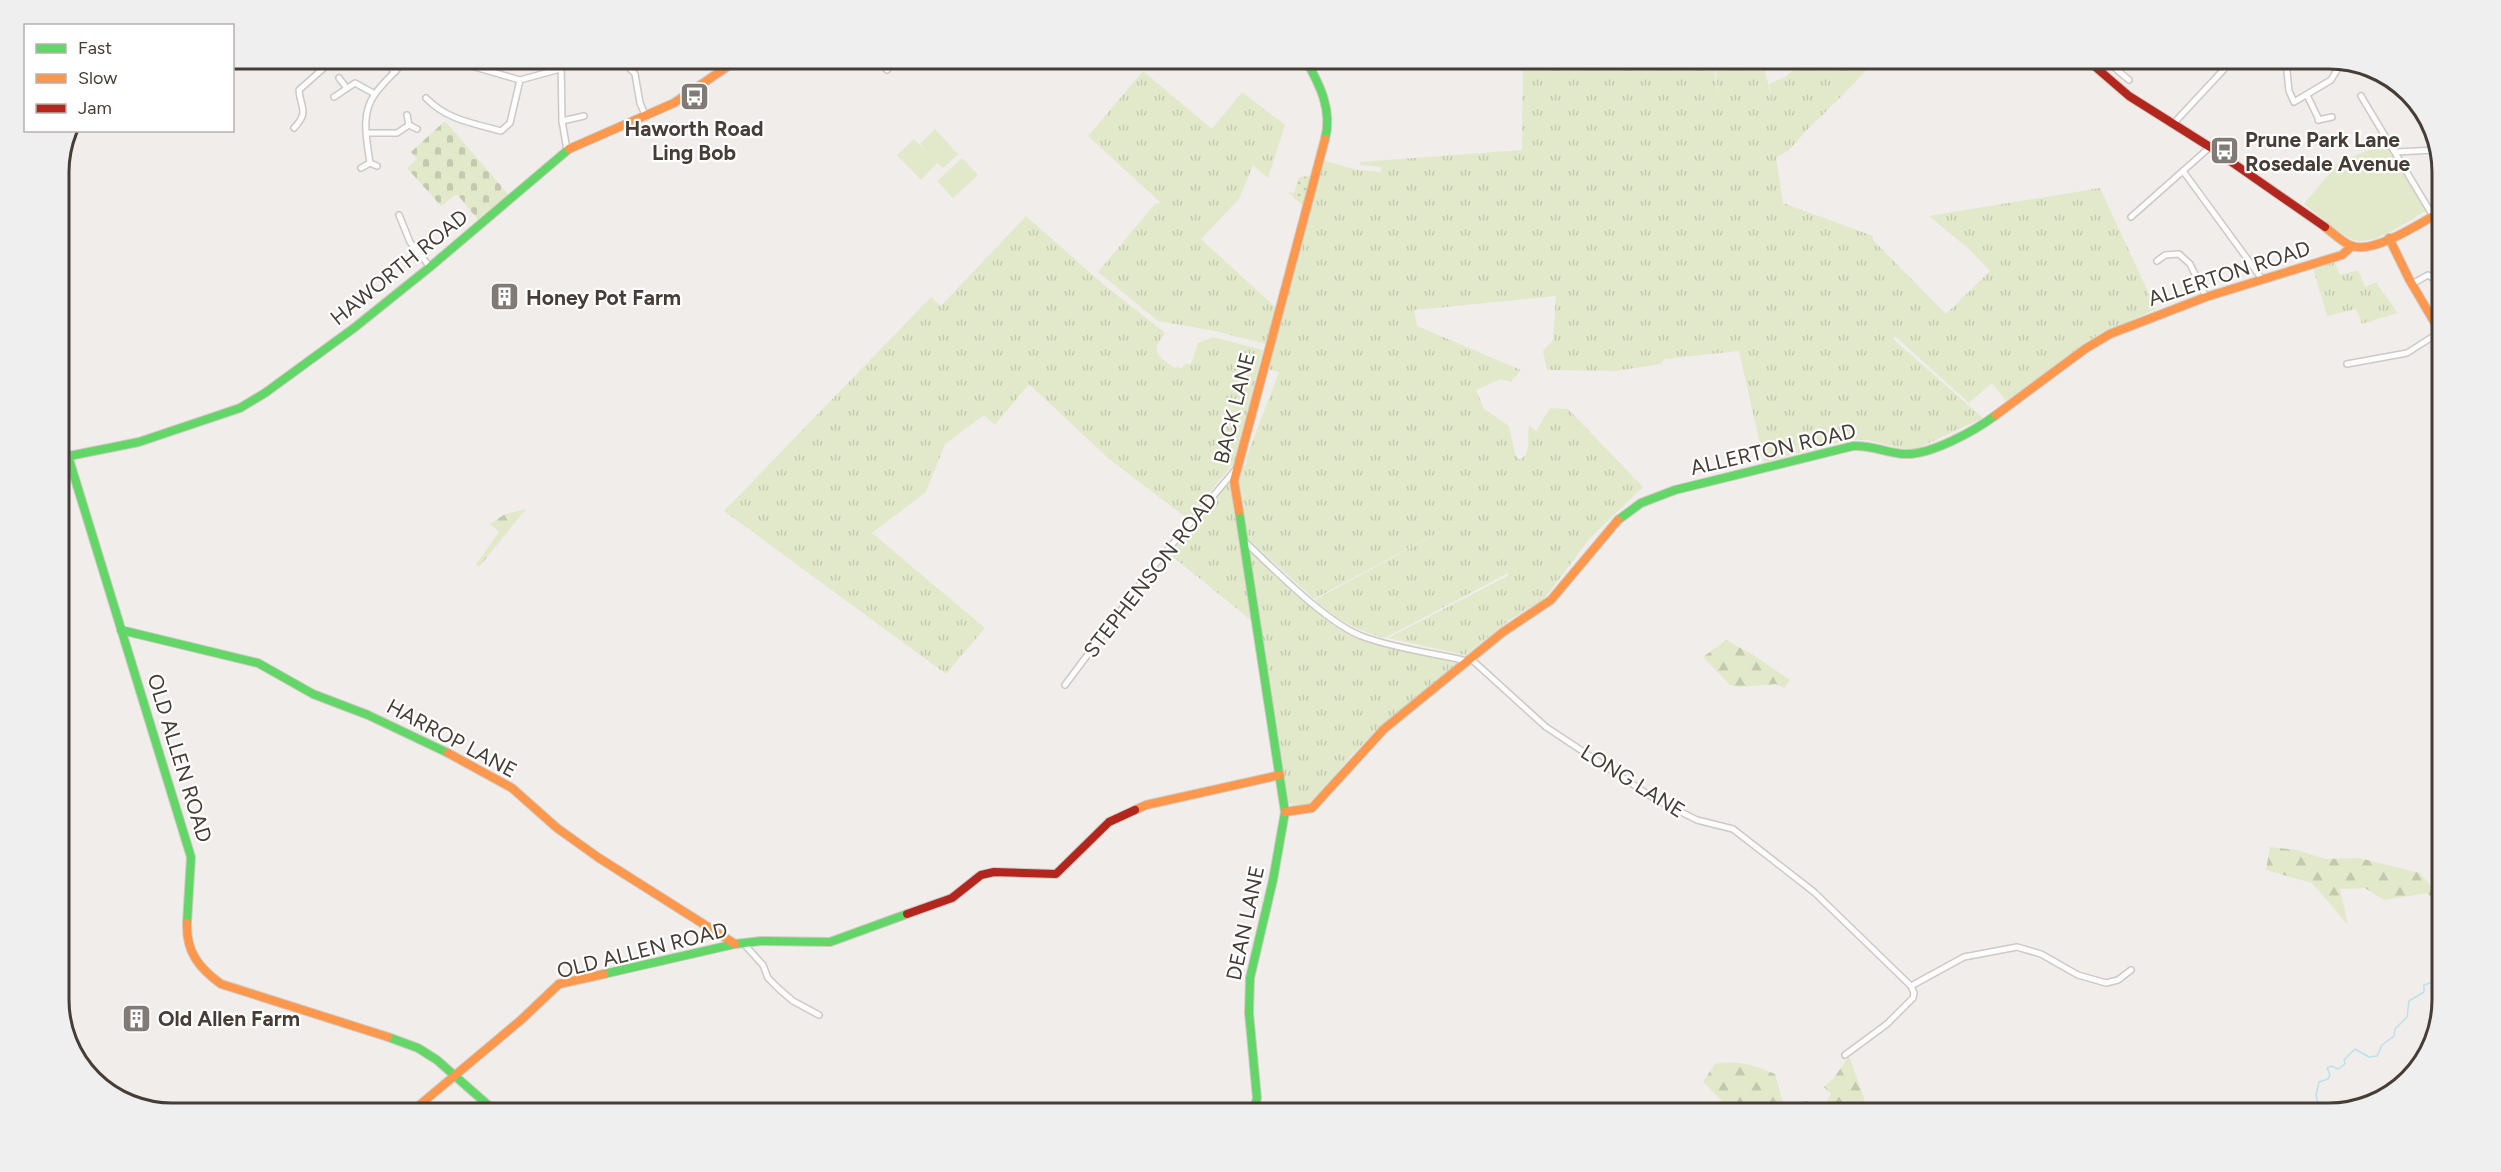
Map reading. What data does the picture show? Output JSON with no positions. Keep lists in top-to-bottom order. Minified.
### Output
{"streets":{"street":["HAWORTH ROAD","ALLERTON ROAD","BACK LANE","STEPHENSON ROAD","HARROP LANE","OLD ALLEN ROAD","LONG LANE","DEAN LANE"]},"crossings":[["ALLERTON ROAD","BACK LANE"],["ALLERTON ROAD","LONG LANE"],["ALLERTON ROAD","DEAN LANE"],["BACK LANE","STEPHENSON ROAD"],["BACK LANE","OLD ALLEN ROAD"],["BACK LANE","DEAN LANE"],["HARROP LANE","OLD ALLEN ROAD"]],"places":{"bus stop":["Haworth Road Ling Bob","Prune Park Lane Rosedale Avenue"],"building":["Honey Pot Farm","Old Allen Farm"]},"legend":["Fast","Slow","Jam"]}
